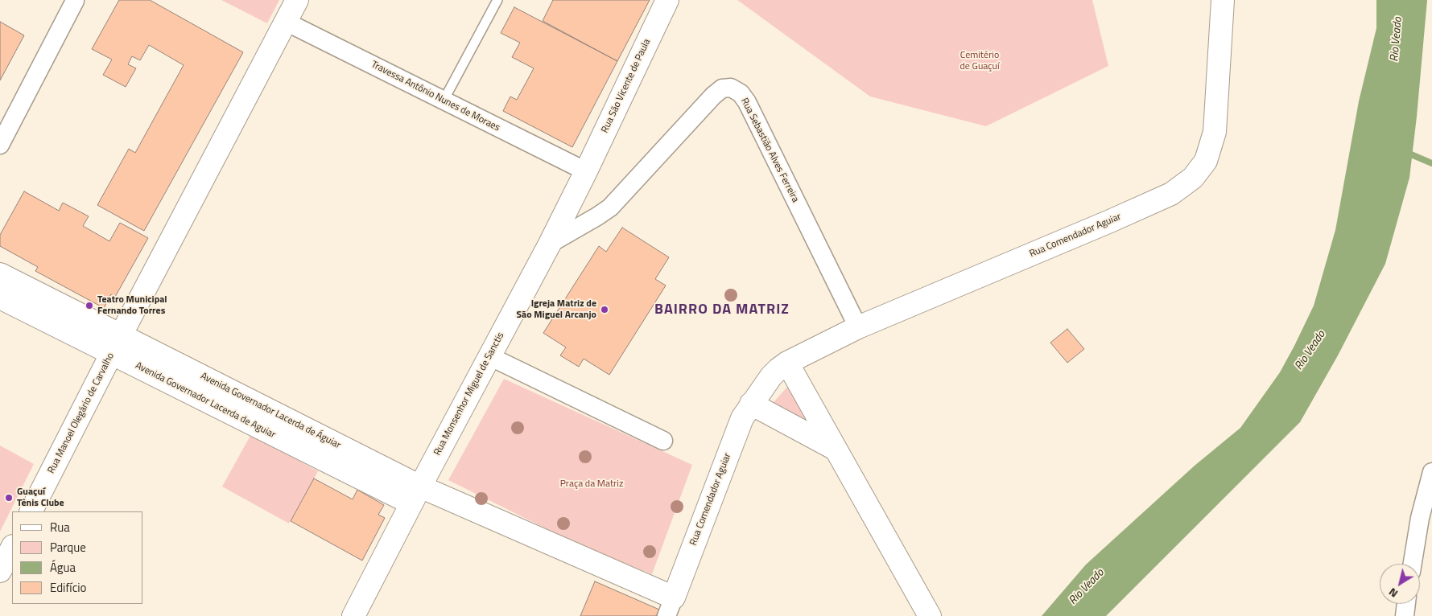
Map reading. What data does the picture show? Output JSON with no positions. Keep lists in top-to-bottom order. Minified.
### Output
{"streets":{"street":["Rua São Vicente de Paula","Travessa Antônio Nunes de Moraes","Rua Sebastião Alves Ferreira","Rua Comendador Aguiar","Rua Monsenhor Miguel de Sanctis","Avenida Governador Lacerda de Aguiar","Rua Manoel Olegário de Carvalho"]},"crossings":[["Rua São Vicente de Paula","Travessa Antônio Nunes de Moraes"],["Rua São Vicente de Paula","Rua Monsenhor Miguel de Sanctis"],["Travessa Antônio Nunes de Moraes","Rua Monsenhor Miguel de Sanctis"],["Travessa Antônio Nunes de Moraes","Rua Manoel Olegário de Carvalho"],["Rua Sebastião Alves Ferreira","Rua Comendador Aguiar"],["Rua Sebastião Alves Ferreira","Rua Monsenhor Miguel de Sanctis"],["Rua Monsenhor Miguel de Sanctis","Avenida Governador Lacerda de Aguiar"],["Avenida Governador Lacerda de Aguiar","Rua Manoel Olegário de Carvalho"]],"districts":["BAIRRO DA MATRIZ"],"water":["Rio Veado"],"parks":["Cemitério de Guaçuí","Praça da Matriz"],"places":["Teatro Municipal Fernando Torres","Igreja Matriz de São Miguel Arcanjo","Guaçuí Tênis Clube"],"legend":["Rua","Parque","Água","Edifício"],"north":"bottom left"}
